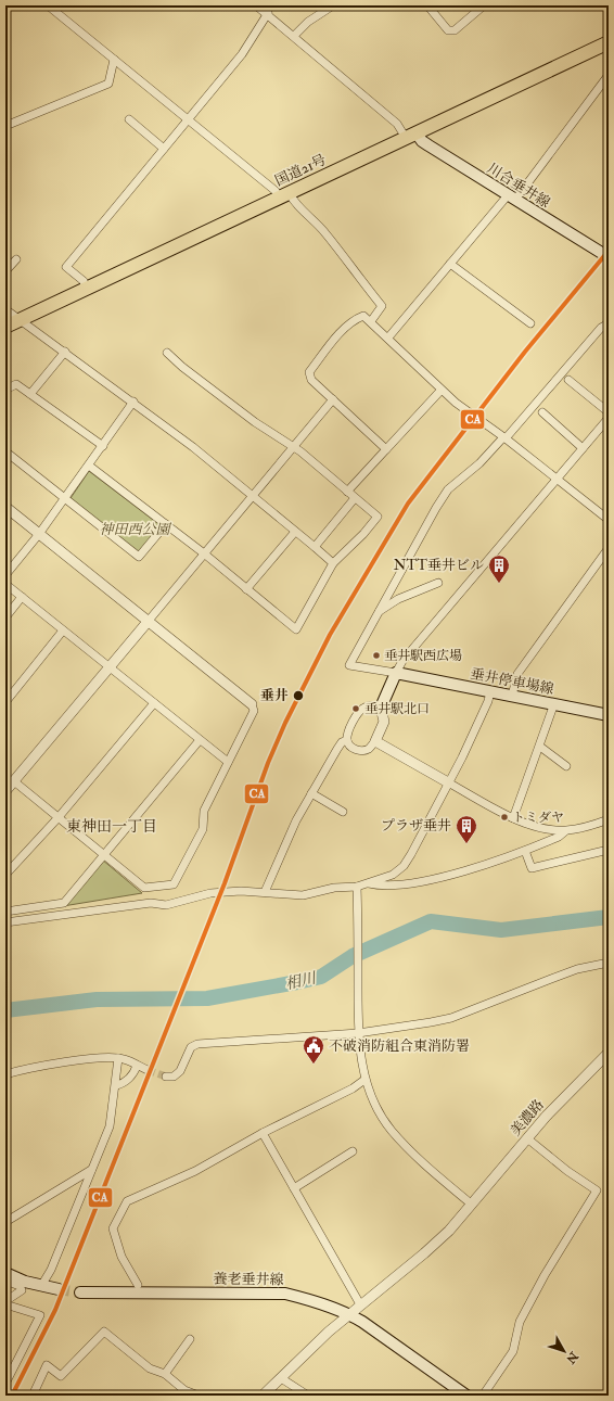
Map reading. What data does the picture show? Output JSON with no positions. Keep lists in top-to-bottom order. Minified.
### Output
{"streets":{"highway":["国道21号"],"main road":["川合垂井線","垂井停車場線","養老垂井線"],"street":["美濃路"]},"crossings":[["国道21号","川合垂井線"],["美濃路","養老垂井線"]],"districts":["東神田一丁目"],"water":["相川"],"parks":["神田西公園"],"places":{"building":["NTT垂井ビル","プラザ垂井"],"other":["垂井駅西広場","垂井","垂井駅北口","トミダヤ"],"public building":["不破消防組合東消防署"]},"lines":["transit line CA"],"north":"bottom right"}
